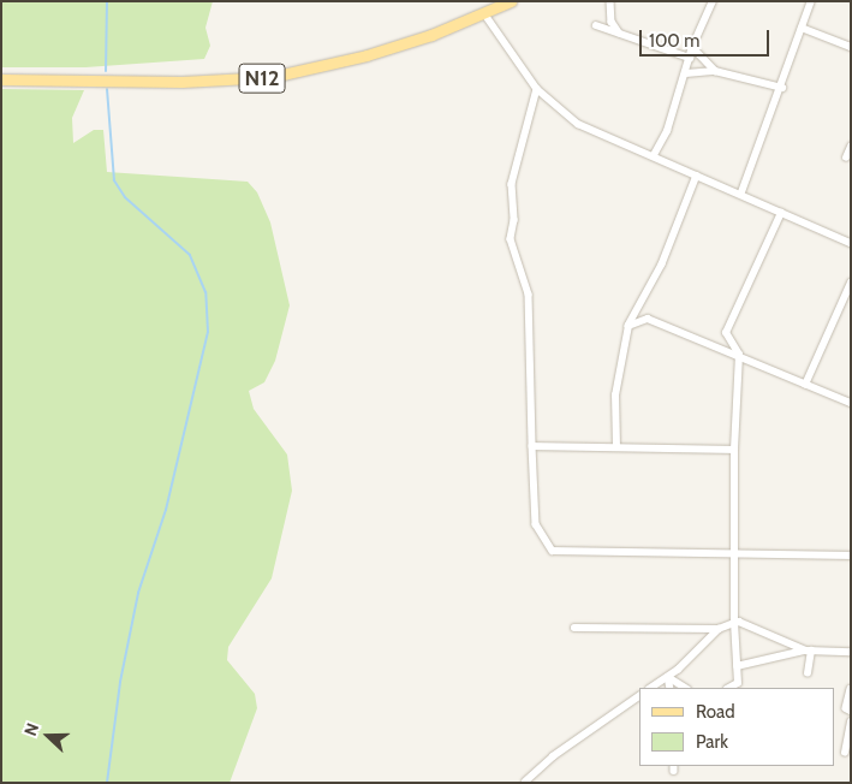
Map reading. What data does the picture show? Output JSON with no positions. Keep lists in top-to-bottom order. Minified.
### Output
{"streets":{"main road":["N12"]},"legend":["Road","Park"],"scale_bar":"100 m","north":"left"}
